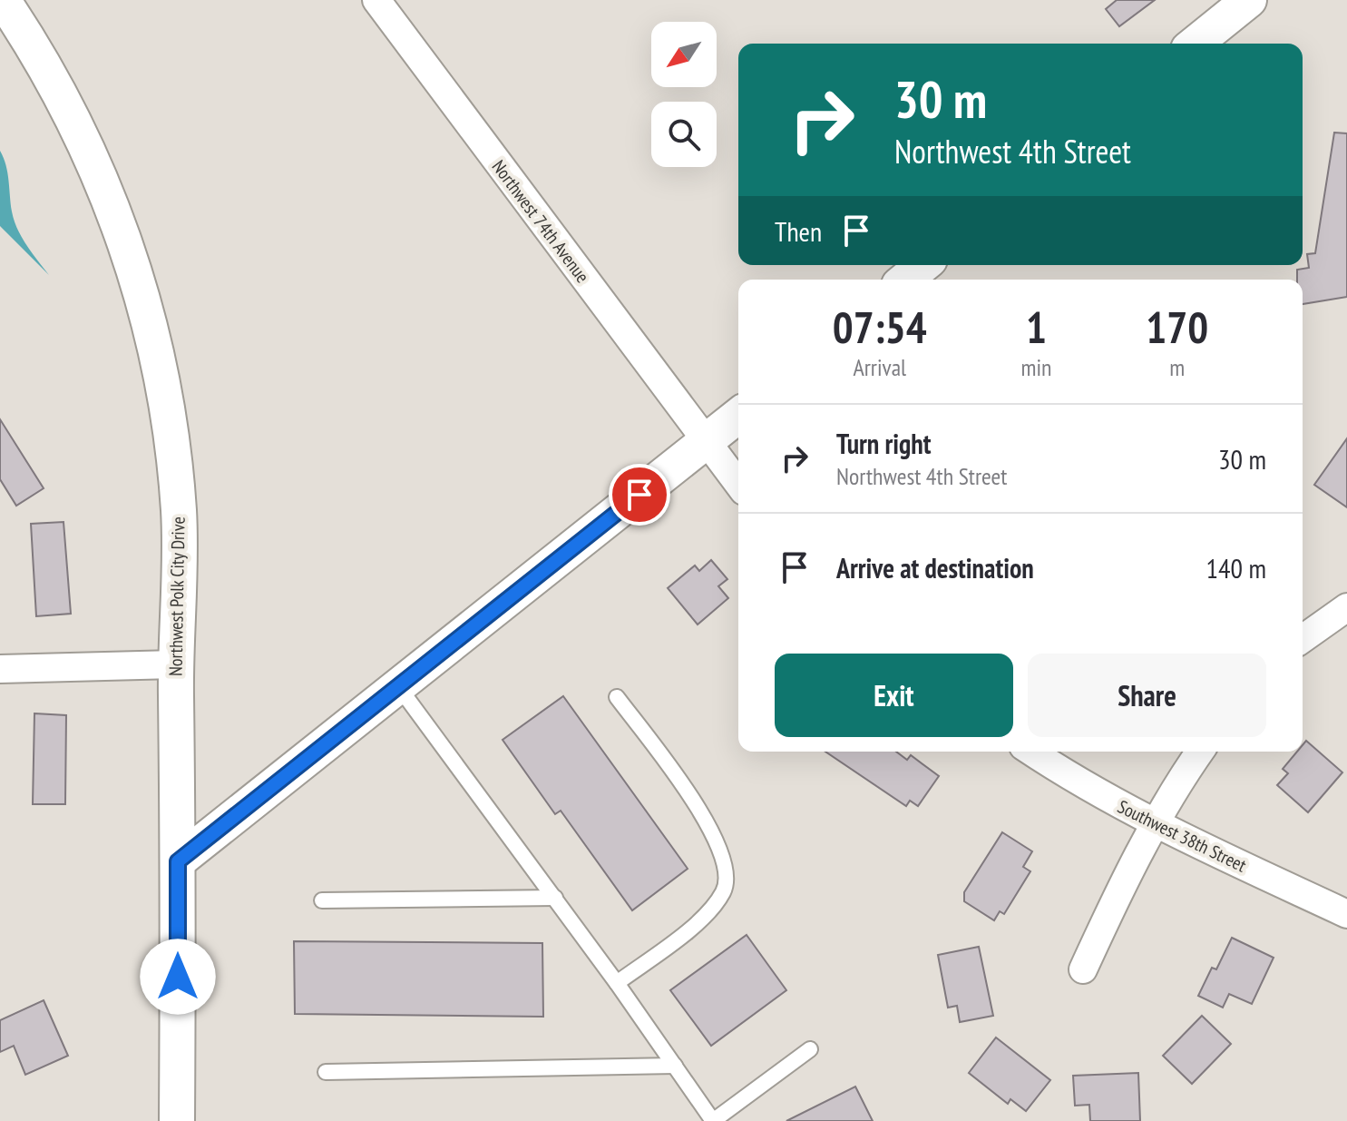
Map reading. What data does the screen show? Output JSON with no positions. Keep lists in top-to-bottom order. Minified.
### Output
{"streets":{"street":["Northwest 74th Avenue","Northwest Polk City Drive","Southwest 38th Street"]},"north":"bottom left","page":{"turn":["30 m","Northwest 4th Street"],"then":"Then","eta":["07:54","Arrival","1","min","170","m"],"list":[{"name":"Turn right","note":"Northwest 4th Street","value":"30 m"},{"name":"Arrive at destination","value":"140 m"}],"buttons":["Exit","Share"]}}
